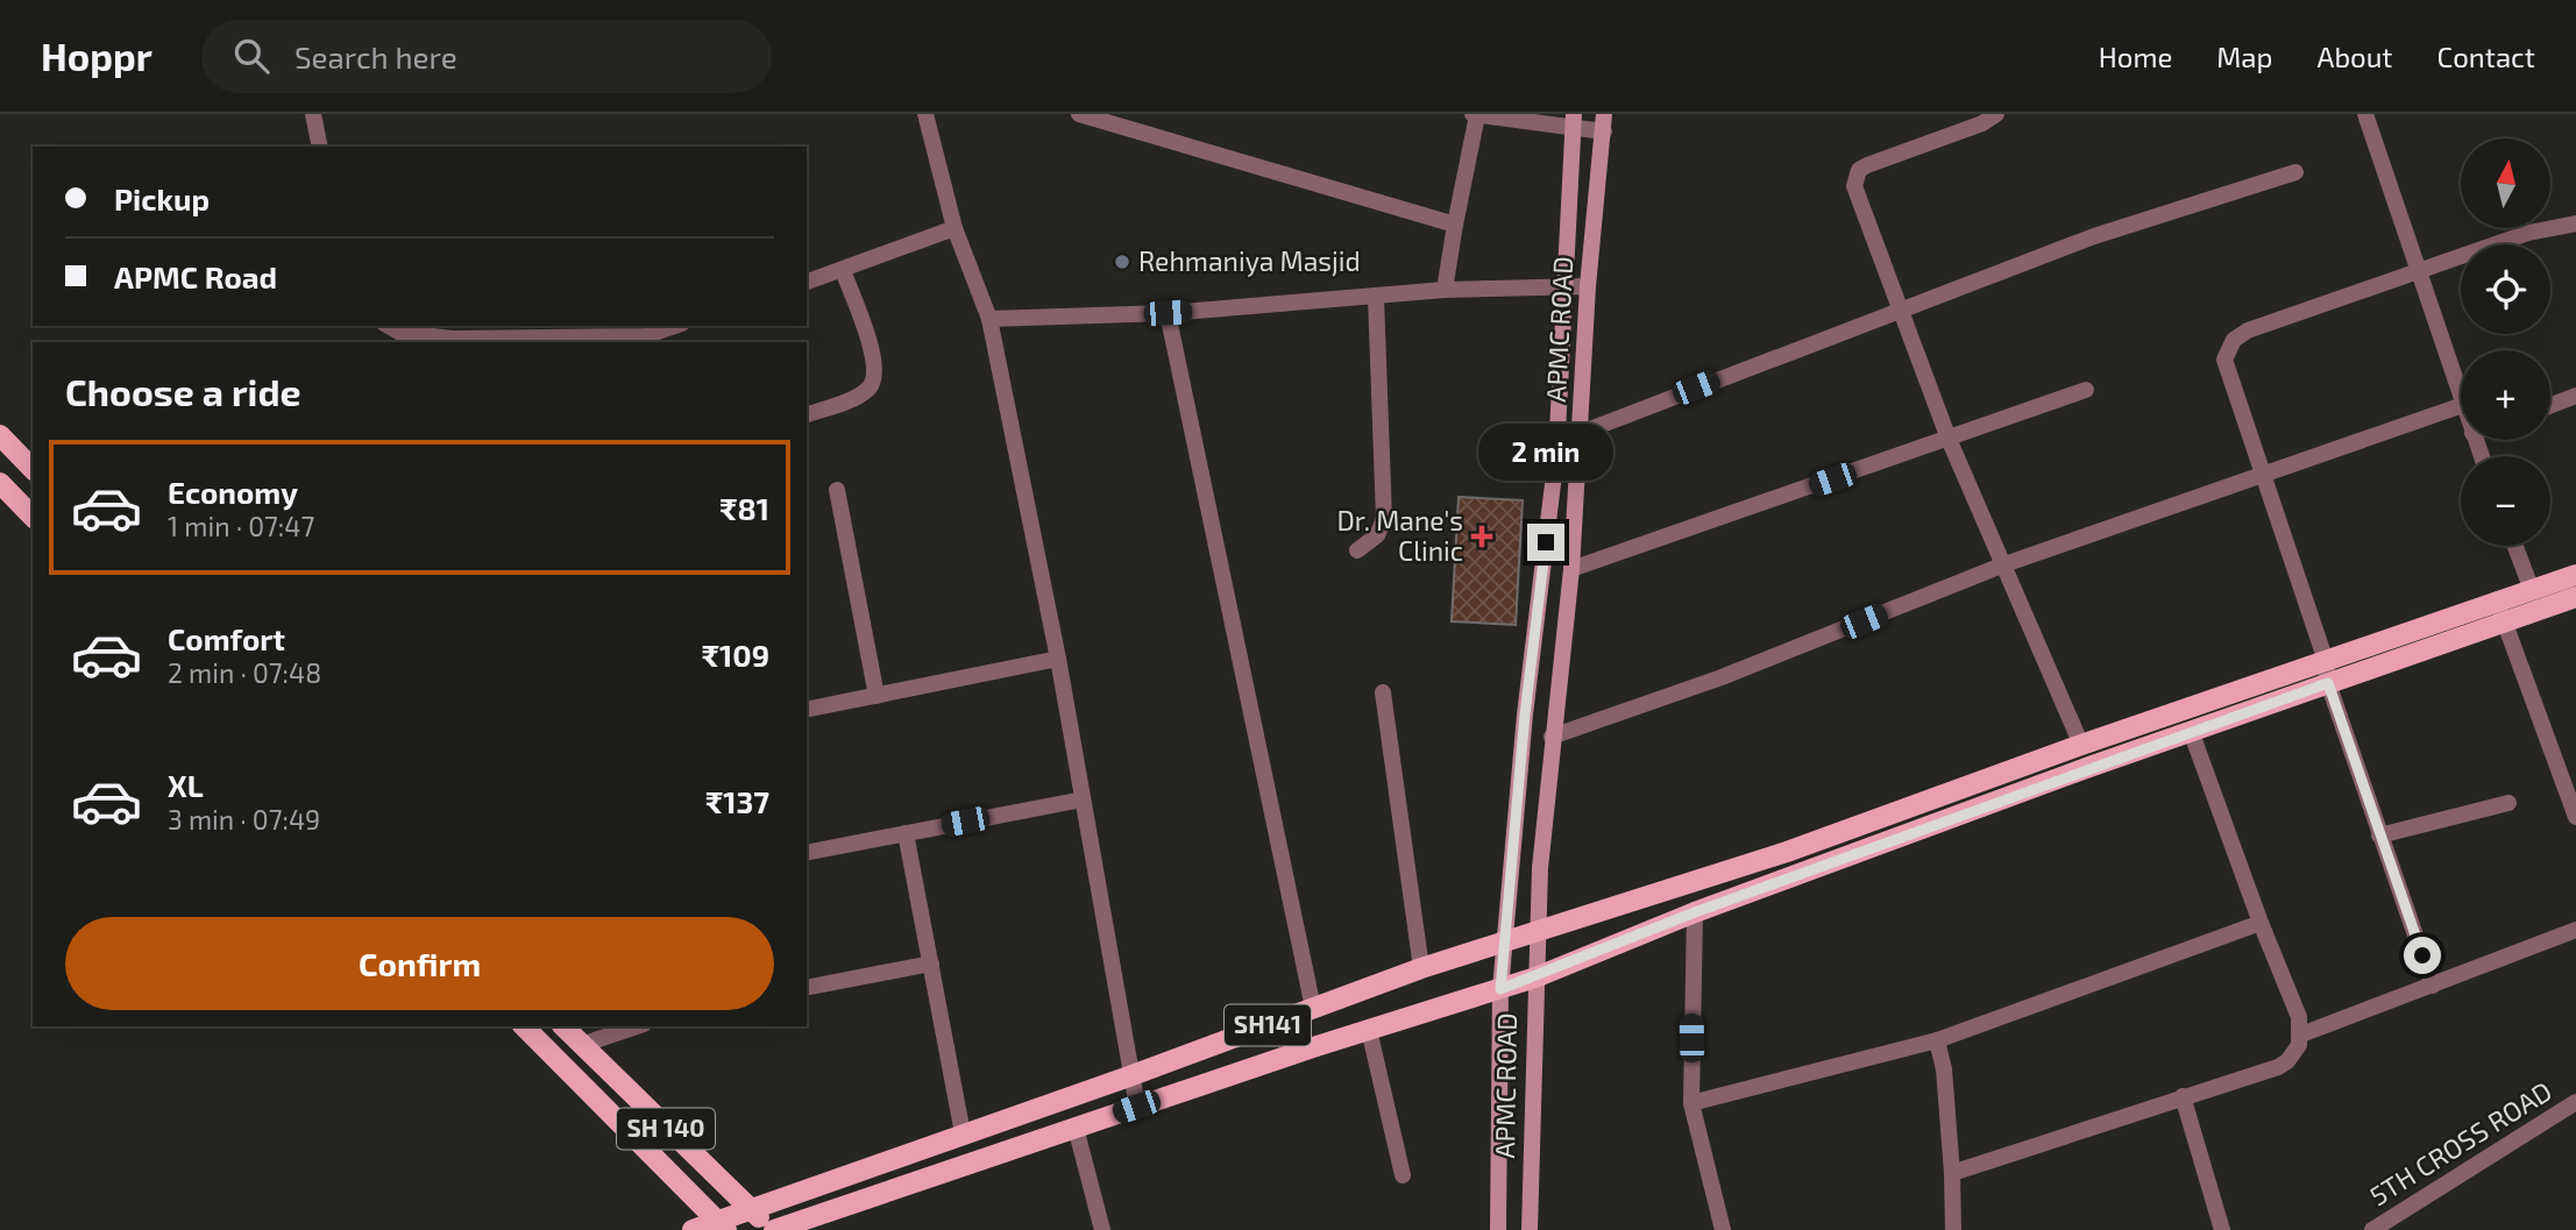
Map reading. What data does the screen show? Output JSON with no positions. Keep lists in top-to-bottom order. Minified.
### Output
{"streets":{"main road":["SH141","SH 140"],"street":["APMC ROAD","5TH CROSS ROAD"]},"crossings":[["APMC ROAD","SH141"],["SH141","SH 140"]],"places":{"other":["Rehmaniya Masjid"],"health":["Dr. Mane's Clinic"]},"north":"top","page":{"header":"Hoppr","search":"Search here","nav":["Home","Map","About","Contact"],"map_buttons":["+","−"],"banner":["Pickup","APMC Road"],"heading":"Choose a ride","bubble":"2 min","list":[{"name":"Economy","note":"1 min · 07:47","value":"₹81"},{"name":"Comfort","note":"2 min · 07:48","value":"₹109"},{"name":"XL","note":"3 min · 07:49","value":"₹137"}],"buttons":"Confirm"}}
